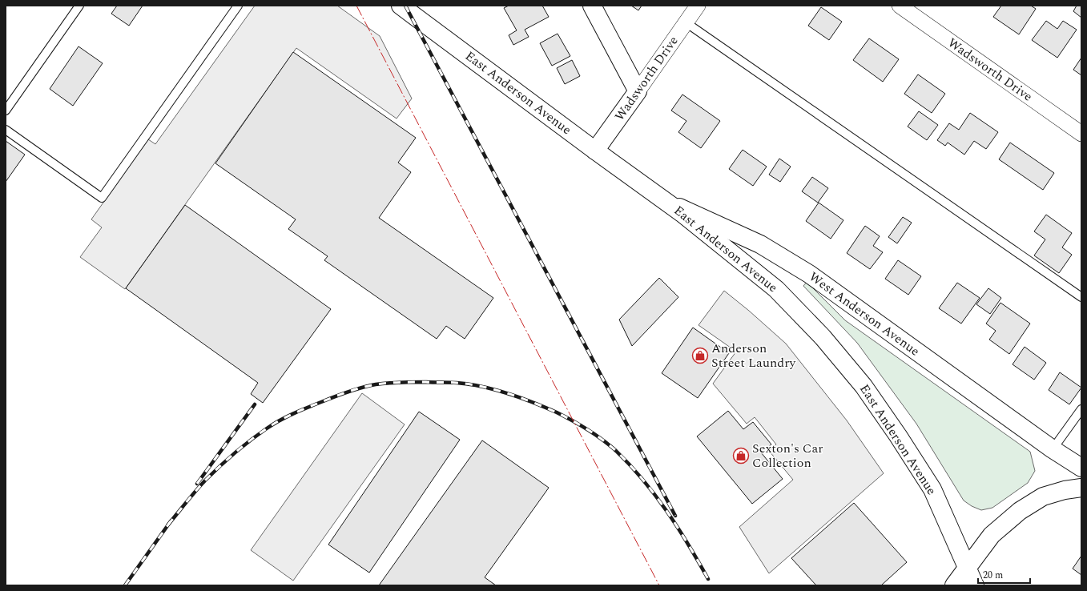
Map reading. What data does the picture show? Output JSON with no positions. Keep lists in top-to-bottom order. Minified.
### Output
{"streets":{"street":["Wadsworth Drive","East Anderson Avenue","West Anderson Avenue"]},"crossings":[["Wadsworth Drive","East Anderson Avenue"],["East Anderson Avenue","West Anderson Avenue"]],"places":{"shop":["Anderson Street Laundry","Sexton's Car Collection"]},"scale_bar":"20 m"}
